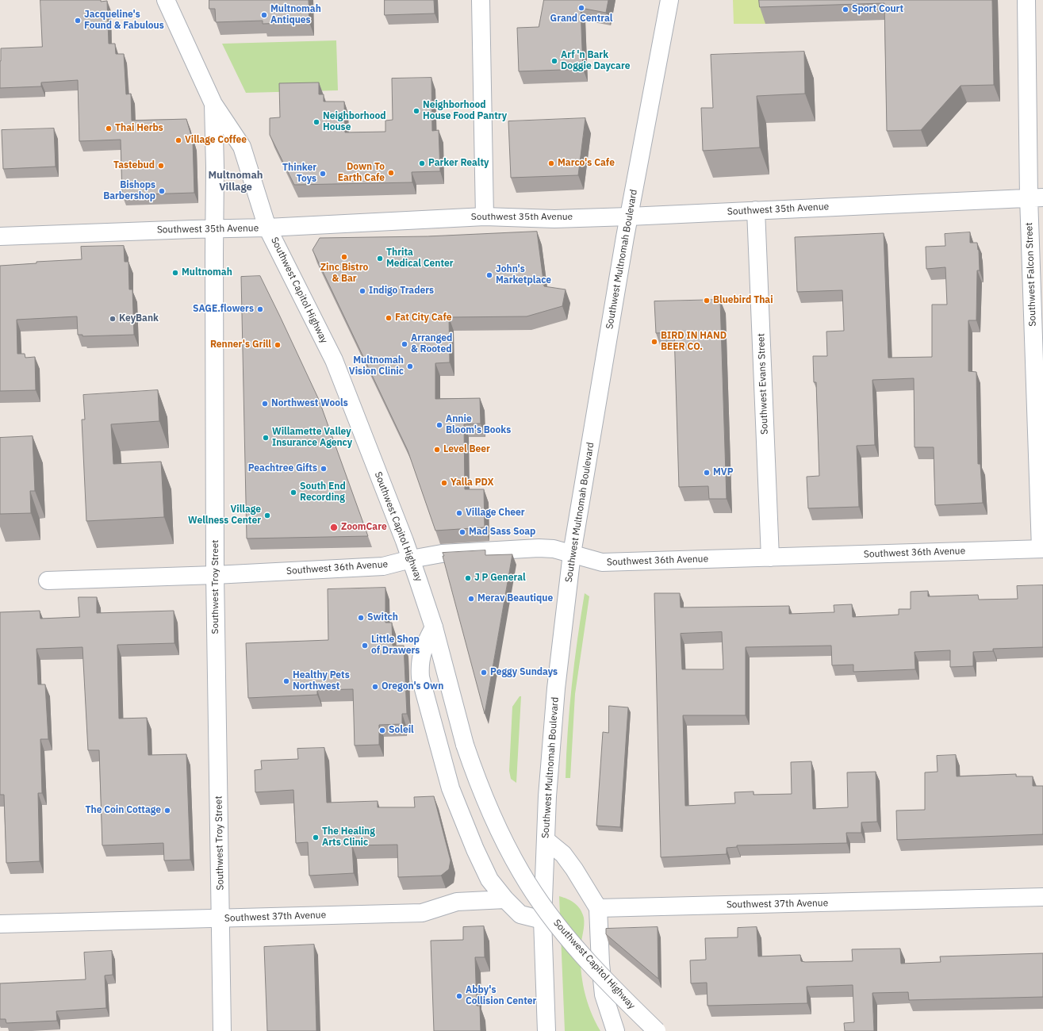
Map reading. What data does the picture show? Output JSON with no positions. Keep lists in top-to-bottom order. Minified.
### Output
{"streets":{"street":["Southwest 35th Avenue","Southwest Multnomah Boulevard","Southwest Falcon Street","Southwest Capitol Highway","Southwest Evans Street","Southwest 36th Avenue","Southwest Troy Street","Southwest 37th Avenue"]},"crossings":[["Southwest 35th Avenue","Southwest Multnomah Boulevard"],["Southwest 35th Avenue","Southwest Falcon Street"],["Southwest 35th Avenue","Southwest Capitol Highway"],["Southwest 35th Avenue","Southwest Evans Street"],["Southwest 35th Avenue","Southwest Troy Street"],["Southwest Multnomah Boulevard","Southwest 36th Avenue"],["Southwest Falcon Street","Southwest 36th Avenue"],["Southwest Capitol Highway","Southwest 36th Avenue"],["Southwest Capitol Highway","Southwest Troy Street"],["Southwest Evans Street","Southwest 36th Avenue"],["Southwest 36th Avenue","Southwest Troy Street"],["Southwest Troy Street","Southwest 37th Avenue"]],"districts":["Multnomah Village"],"places":["Grand Central","Sport Court","Multnomah Antiques","Jacqueline's Found & Fabulous","Arf 'n Bark Doggie Daycare","Neighborhood House Food Pantry","Neighborhood House","Thai Herbs","Village Coffee","Parker Realty","Marco's Cafe","Tastebud","Down To Earth Cafe","Thinker Toys","Bishops Barbershop","Zinc Bistro & Bar","Thrita Medical Center","Multnomah","John's Marketplace","Indigo Traders","Bluebird Thai","SAGE.flowers","Fat City Cafe","KeyBank","BIRD IN HAND BEER CO.","Arranged & Rooted","Renner's Grill","Multnomah Vision Clinic","Northwest Wools","Annie Bloom's Books","Willamette Valley Insurance Agency","Level Beer","Peachtree Gifts","MVP","Yalla PDX","South End Recording","Village Cheer","Village Wellness Center","ZoomCare","Mad Sass Soap","J P General","Merav Beautique","Switch","Little Shop of Drawers","Peggy Sundays","Healthy Pets Northwest","Oregon's Own","Soleil","The Coin Cottage","The Healing Arts Clinic","Abby's Collision Center"]}
